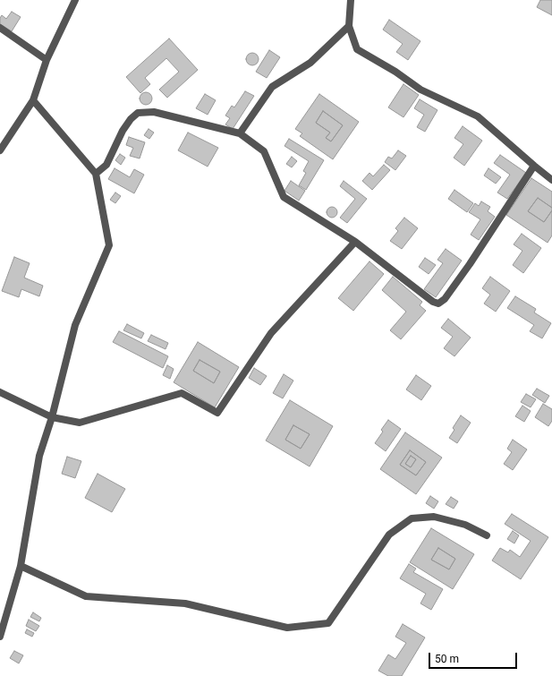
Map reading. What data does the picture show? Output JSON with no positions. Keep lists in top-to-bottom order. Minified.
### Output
{"scale_bar":"50 m"}
